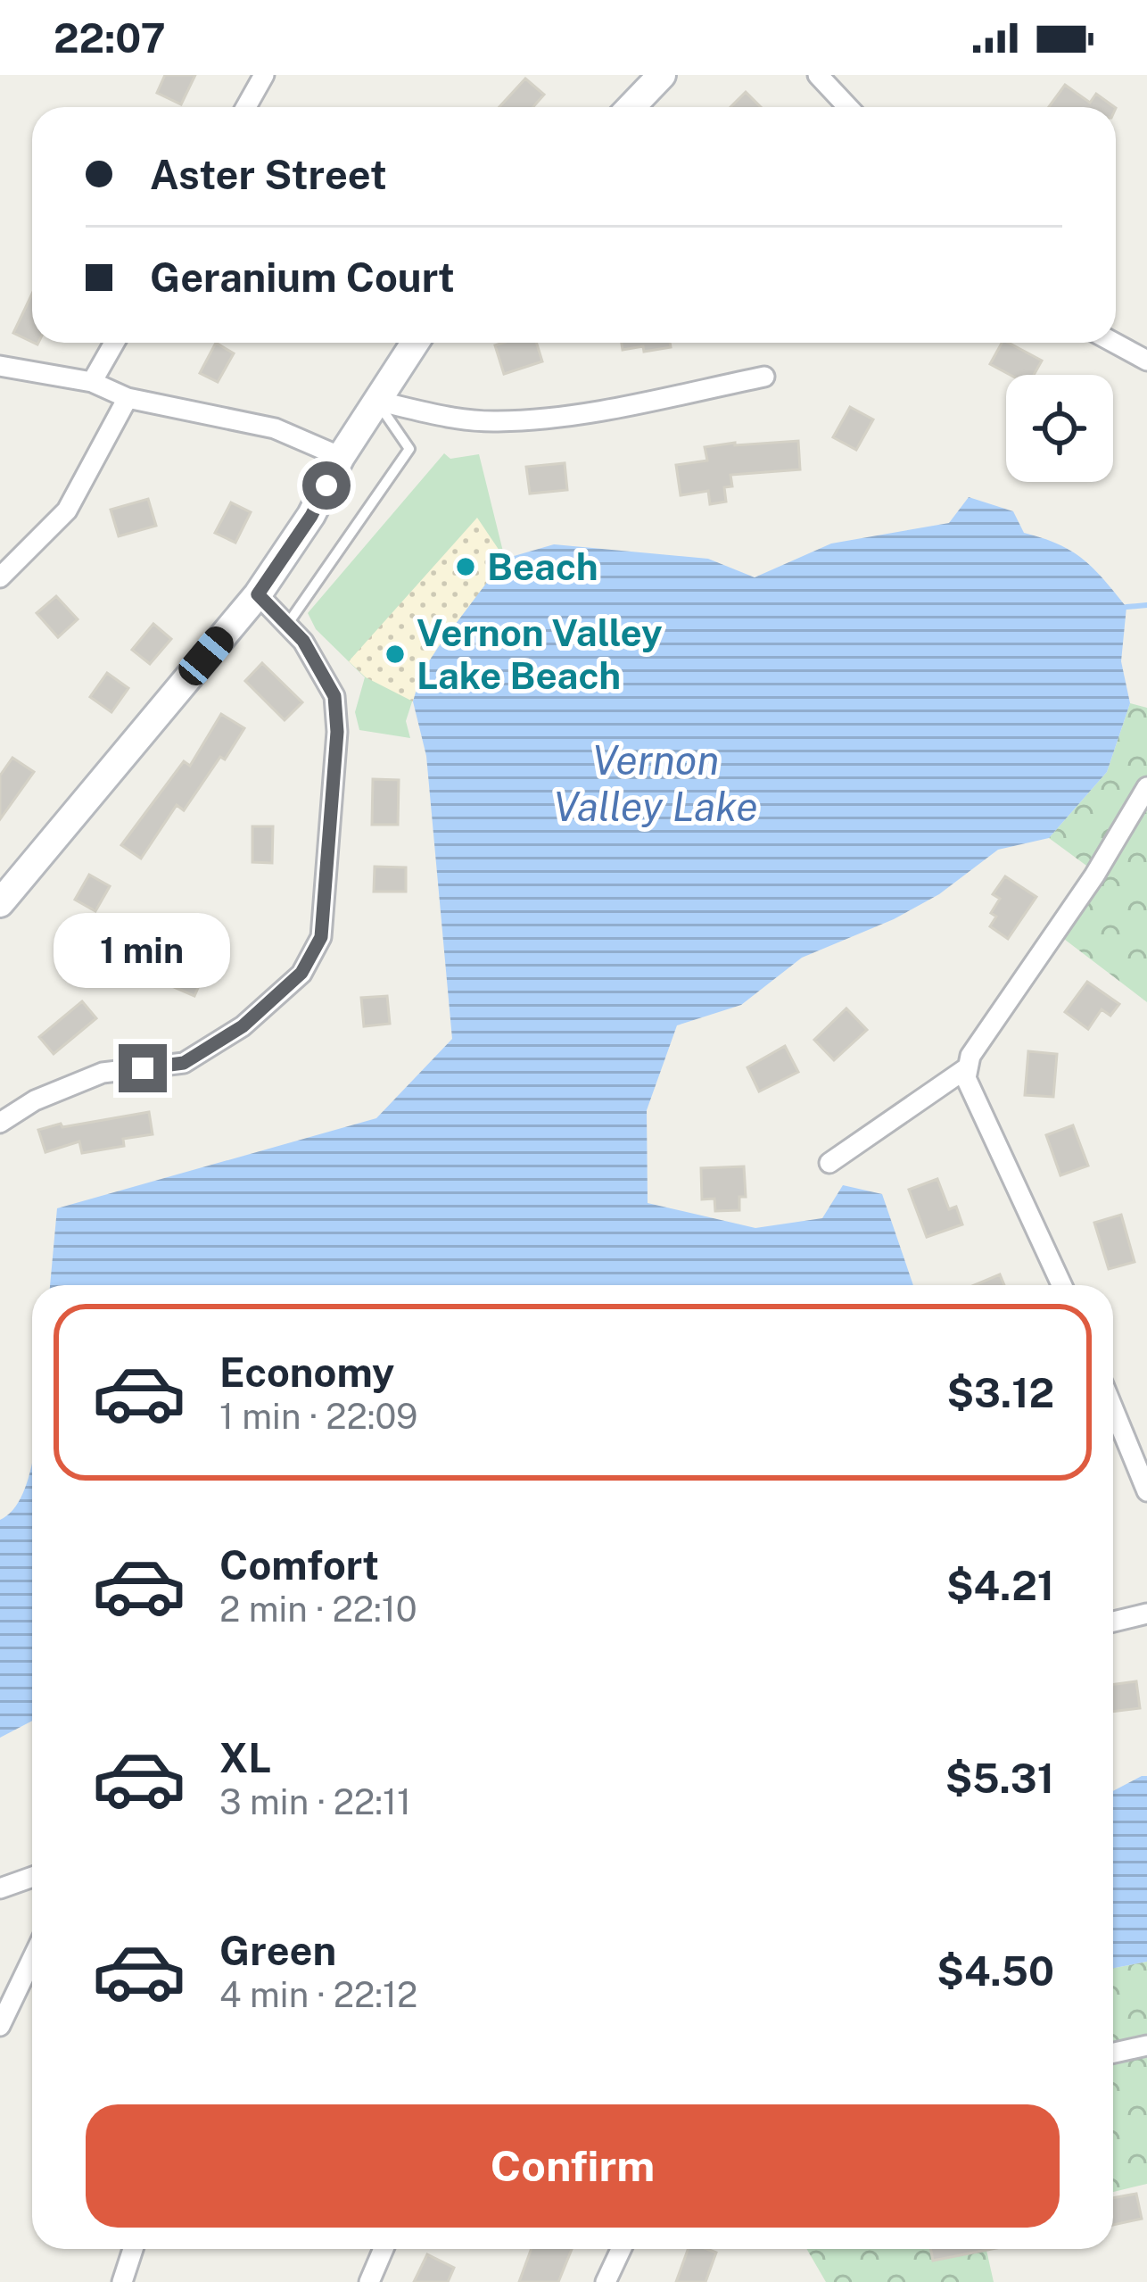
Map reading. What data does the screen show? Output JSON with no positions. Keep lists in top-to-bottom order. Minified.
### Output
{"water":["Vernon Valley Lake"],"places":["Beach","Vernon Valley Lake Beach"],"page":{"status":"22:07","banner":["Aster Street","Geranium Court"],"bubble":"1 min","list":[{"name":"Economy","note":"1 min · 22:09","value":"$3.12"},{"name":"Comfort","note":"2 min · 22:10","value":"$4.21"},{"name":"XL","note":"3 min · 22:11","value":"$5.31"},{"name":"Green","note":"4 min · 22:12","value":"$4.50"}],"buttons":"Confirm"}}
